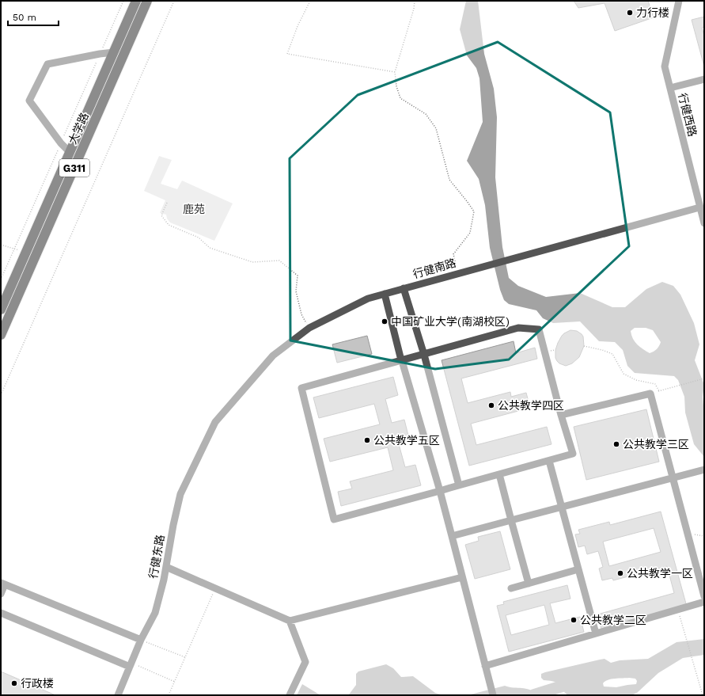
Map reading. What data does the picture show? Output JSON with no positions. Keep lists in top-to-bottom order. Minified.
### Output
{"streets":{"highway":["大学路","G311"],"street":["行健西路","行健南路","行健东路"]},"crossings":[["行健西路","行健南路"],["行健南路","行健东路"]],"parks":["鹿苑"],"places":["力行楼","中国矿业大学(南湖校区)","公共教学四区","公共教学五区","公共教学三区","公共教学一区","公共教学二区","行政楼"],"scale_bar":"50 m"}
